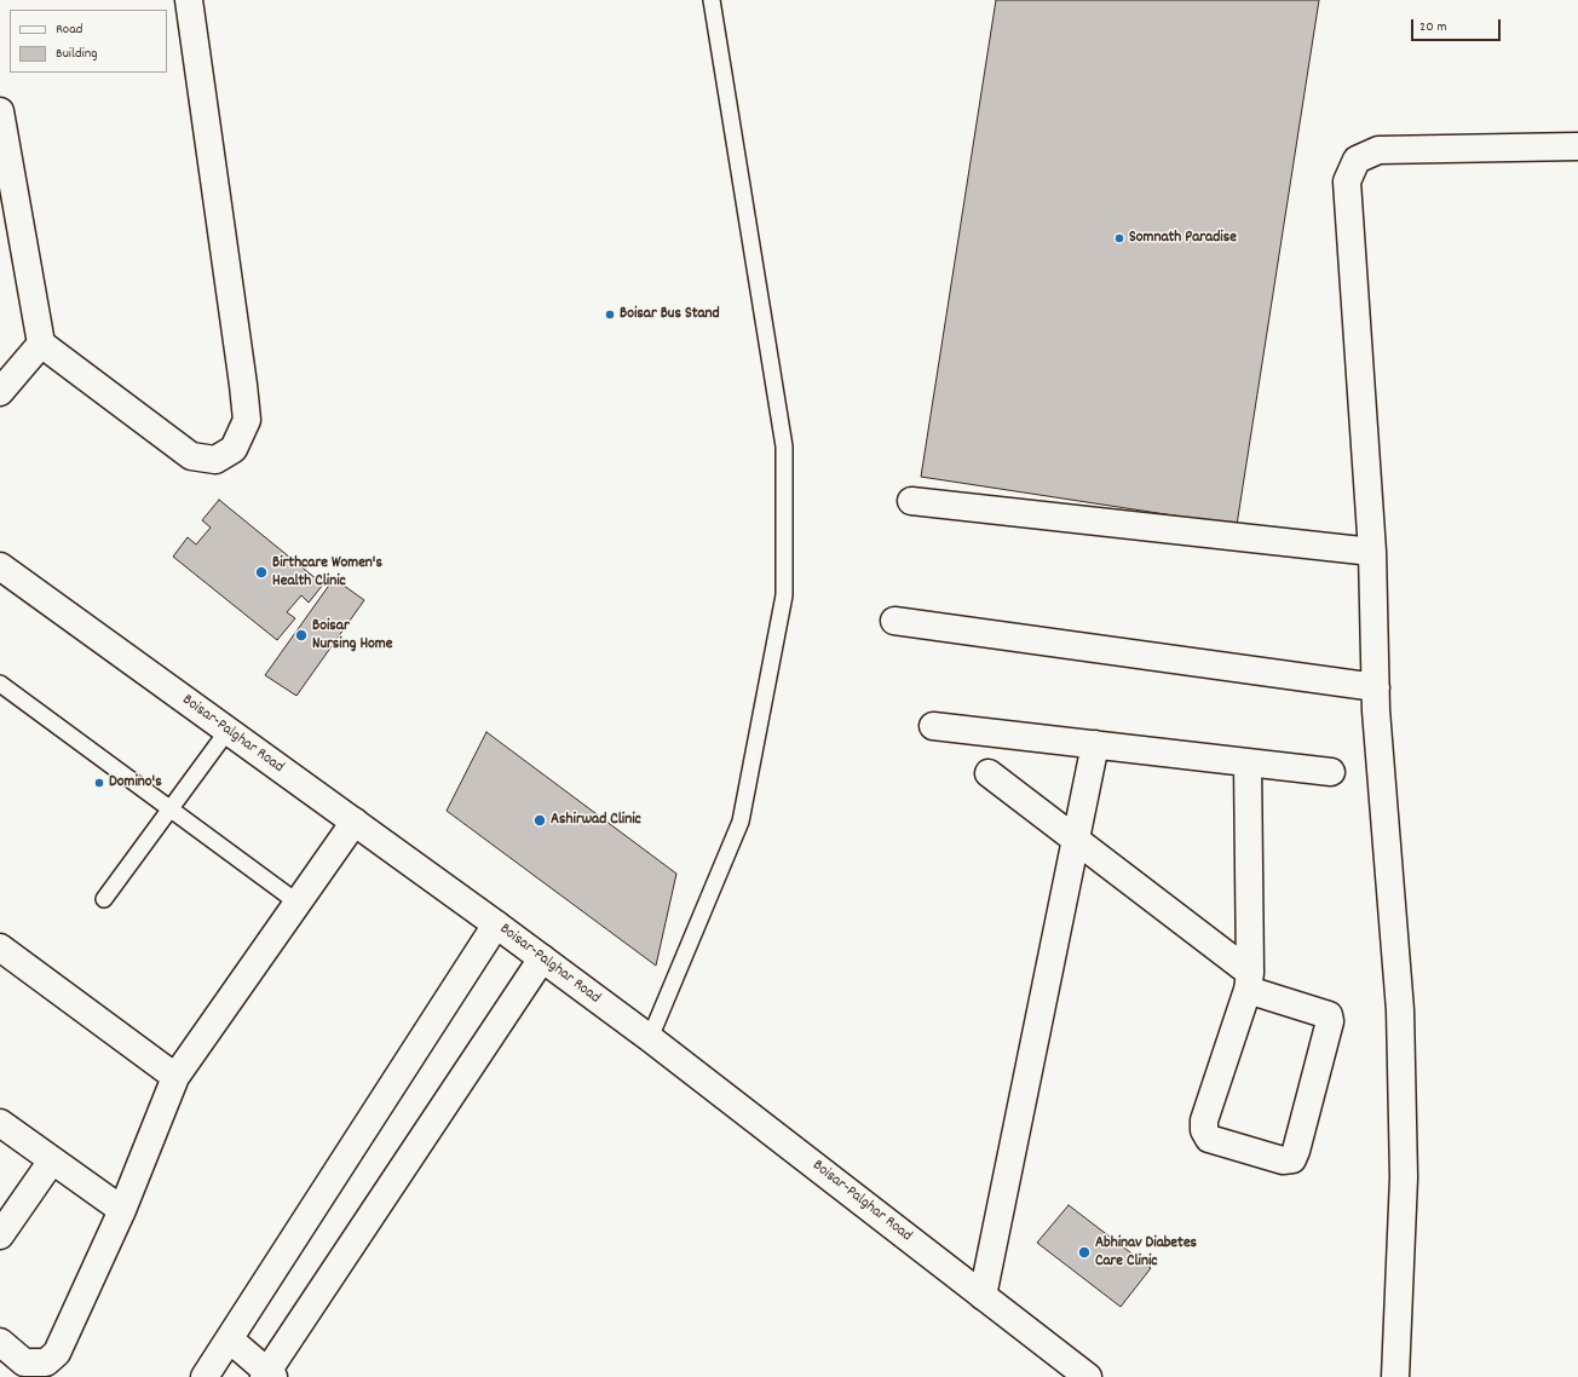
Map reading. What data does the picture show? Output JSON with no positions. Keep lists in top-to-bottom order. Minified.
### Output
{"streets":{"street":["Boisar-Palghar Road"]},"places":["Somnath Paradise","Boisar Bus Stand","Birthcare Women's Health Clinic","Boisar Nursing Home","Domino's","Ashirwad Clinic","Abhinav Diabetes Care Clinic"],"legend":["Road","Building"],"scale_bar":"20 m"}
